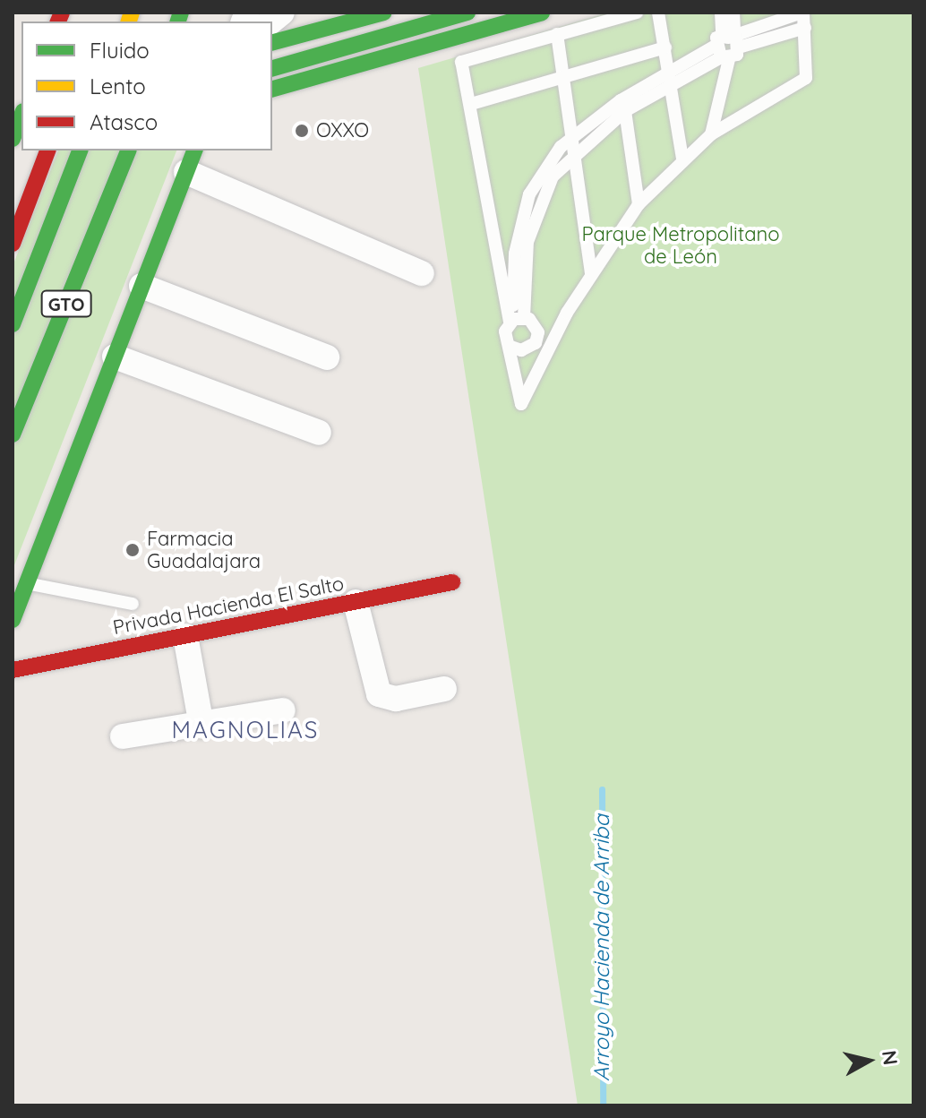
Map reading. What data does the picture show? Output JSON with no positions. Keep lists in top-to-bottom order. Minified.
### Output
{"streets":{"street":["GTO","Privada Hacienda El Salto"]},"districts":["MAGNOLIAS"],"water":["Arroyo Hacienda de Arriba"],"parks":["Parque Metropolitano de León"],"places":["OXXO","Farmacia Guadalajara"],"legend":["Fluido","Lento","Atasco"],"north":"right"}
